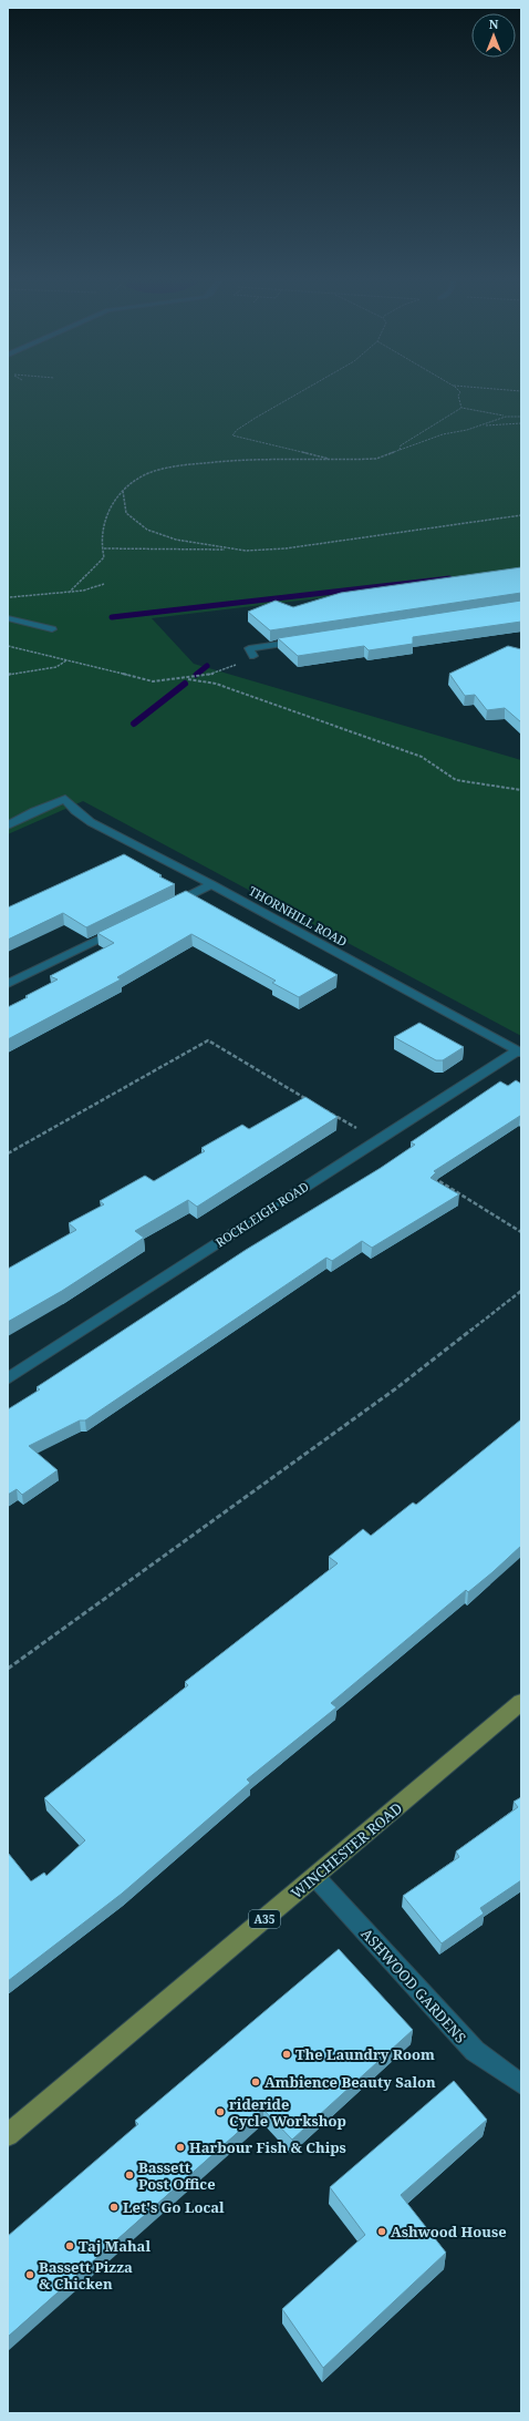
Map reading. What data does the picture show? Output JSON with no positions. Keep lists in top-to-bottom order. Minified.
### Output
{"streets":{"main road":["WINCHESTER ROAD","A35"],"street":["THORNHILL ROAD","ROCKLEIGH ROAD","ASHWOOD GARDENS"]},"crossings":[["THORNHILL ROAD","ROCKLEIGH ROAD"],["WINCHESTER ROAD","ASHWOOD GARDENS"]],"places":["The Laundry Room","Ambience Beauty Salon","rideride Cycle Workshop","Harbour Fish & Chips","Bassett Post Office","Let's Go Local","Ashwood House","Taj Mahal","Bassett Pizza & Chicken"],"north":"top"}
